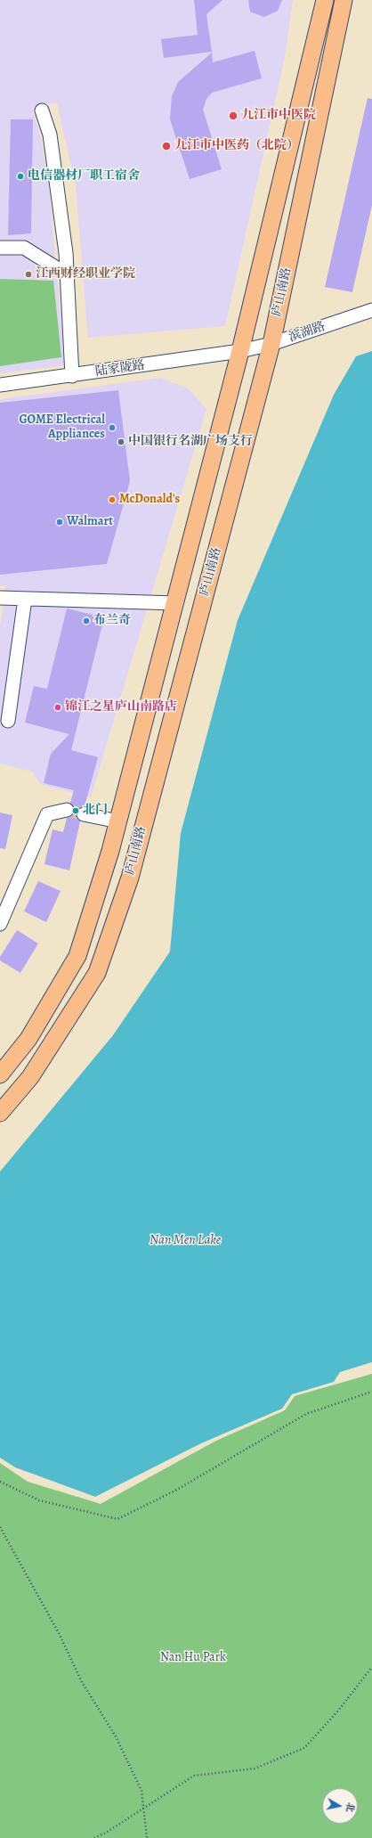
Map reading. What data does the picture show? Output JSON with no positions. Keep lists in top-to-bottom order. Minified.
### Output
{"streets":{"main road":["庐山南路"],"street":["滨湖路","陆家陇路"]},"crossings":[["庐山南路","滨湖路"],["庐山南路","陆家陇路"],["滨湖路","陆家陇路"]],"water":["Nan Men Lake"],"parks":["Nan Hu Park"],"places":["九江市中医院","九江市中医药（北院）","电信器材厂职工宿舍","江西财经职业学院","GOME Electrical Appliances","中国银行名湖广场支行","McDonald's","Walmart","布兰奇","锦江之星庐山南路店","北门"],"north":"right"}
